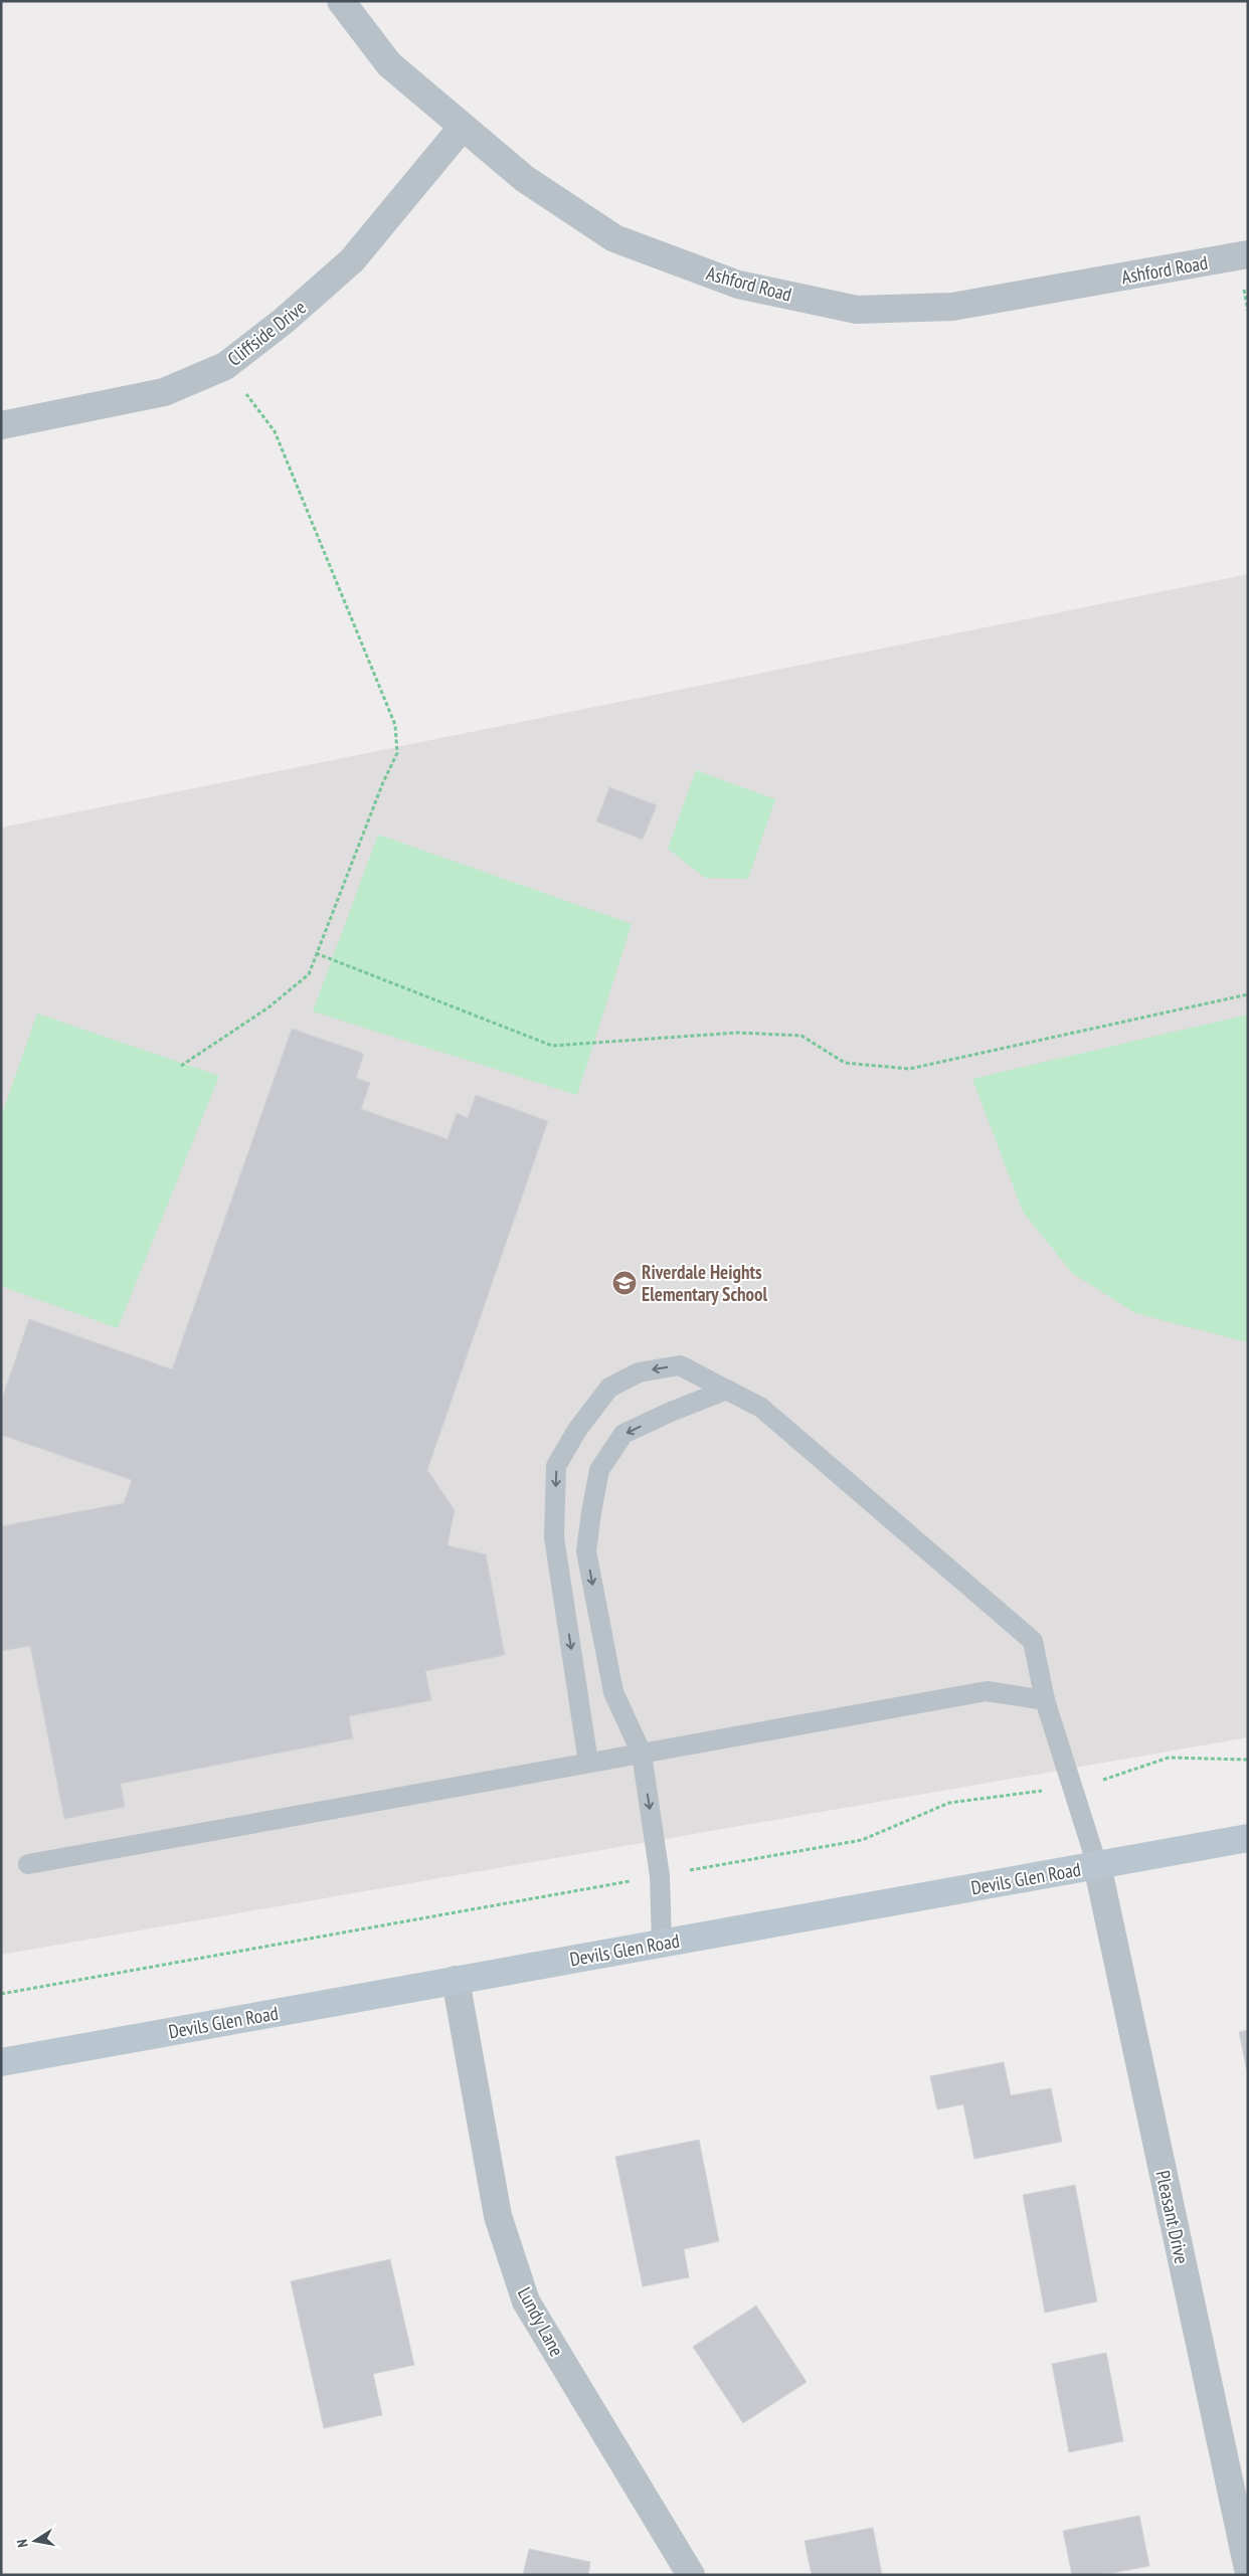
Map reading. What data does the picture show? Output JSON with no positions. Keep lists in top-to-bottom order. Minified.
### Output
{"streets":{"main road":["Devils Glen Road"],"street":["Ashford Road","Cliffside Drive","Pleasant Drive","Lundy Lane"]},"crossings":[["Ashford Road","Cliffside Drive"],["Devils Glen Road","Pleasant Drive"],["Devils Glen Road","Lundy Lane"]],"places":{"school or university":["Riverdale Heights Elementary School"]},"north":"left"}
